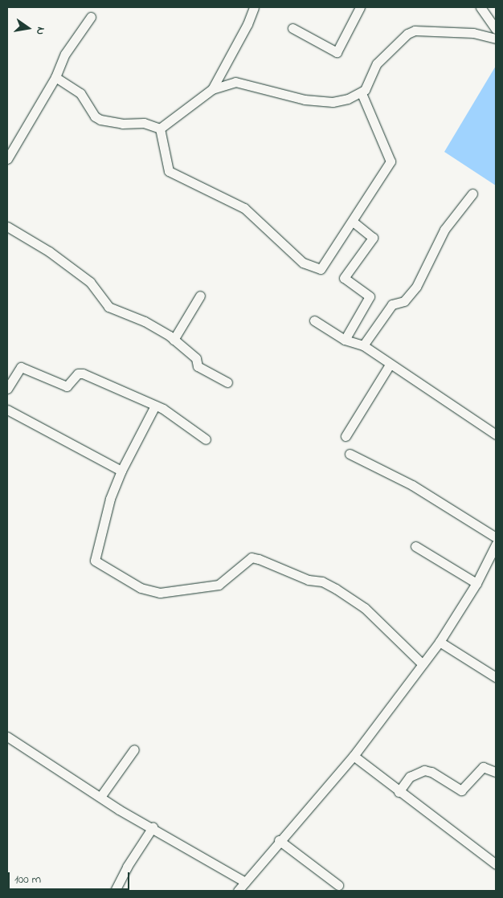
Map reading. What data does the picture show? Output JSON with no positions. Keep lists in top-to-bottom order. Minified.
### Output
{"scale_bar":"100 m","north":"right"}
